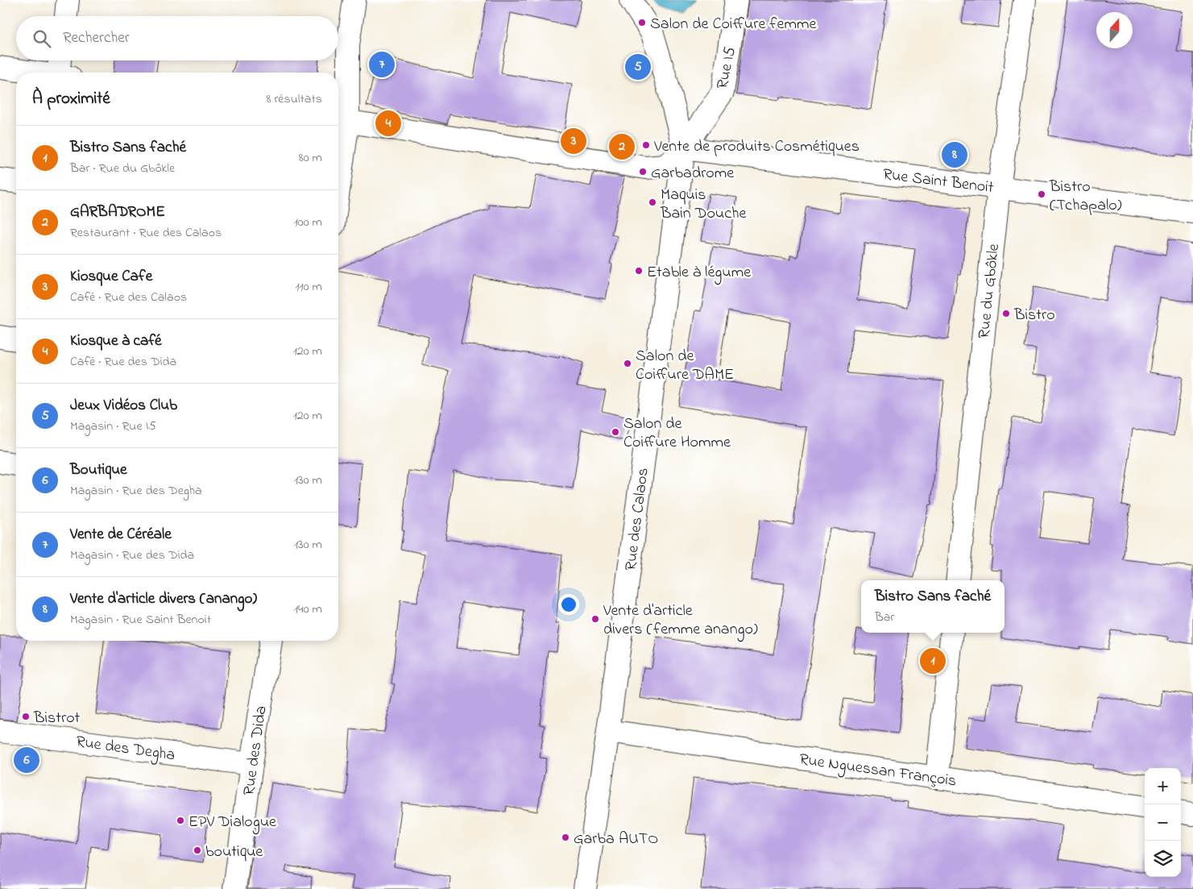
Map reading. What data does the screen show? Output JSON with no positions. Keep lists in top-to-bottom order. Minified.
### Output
{"streets":{"street":["Rue I5","Rue Saint Benoit","Rue du Gbôkle","Rue des Calaos","Rue des Degha","Rue des Dida","Rue Nguessan François"]},"crossings":[["Rue I5","Rue Saint Benoit"],["Rue I5","Rue des Calaos"],["Rue Saint Benoit","Rue du Gbôkle"],["Rue Saint Benoit","Rue des Calaos"],["Rue des Calaos","Rue Nguessan François"],["Rue des Degha","Rue des Dida"]],"places":["Salon de Coiffure femme","Vente de produits Cosmétiques","Garbadrome","Bistro (Tchapalo)","Maquis Bain Douche","Etable à légume","Bistro","Salon de Coiffure DAME","Salon de Coiffure Homme","Vente d'article divers (femme anango)","Bistrot","EPV Dialogue","Garba AUTO","boutique"],"north":"top","page":{"search":"Rechercher","pins":["7","5","4","3","2","8","1","6"],"heading":["À proximité","8 résultats"],"list":[{"mark":"1","name":"Bistro Sans faché","note":"Bar · Rue du Gbôkle","value":"80 m"},{"mark":"2","name":"GARBADROME","note":"Restaurant · Rue des Calaos","value":"100 m"},{"mark":"3","name":"Kiosque Cafe","note":"Café · Rue des Calaos","value":"110 m"},{"mark":"4","name":"Kiosque à café","note":"Café · Rue des Dida","value":"120 m"},{"mark":"5","name":"Jeux Vidéos Club","note":"Magasin · Rue I5","value":"120 m"},{"mark":"6","name":"Boutique","note":"Magasin · Rue des Degha","value":"130 m"},{"mark":"7","name":"Vente de Céréale","note":"Magasin · Rue des Dida","value":"130 m"},{"mark":"8","name":"Vente d'article divers (anango)","note":"Magasin · Rue Saint Benoit","value":"140 m"}],"popup":["Bistro Sans faché","Bar"],"map_buttons":["+","−"]}}
